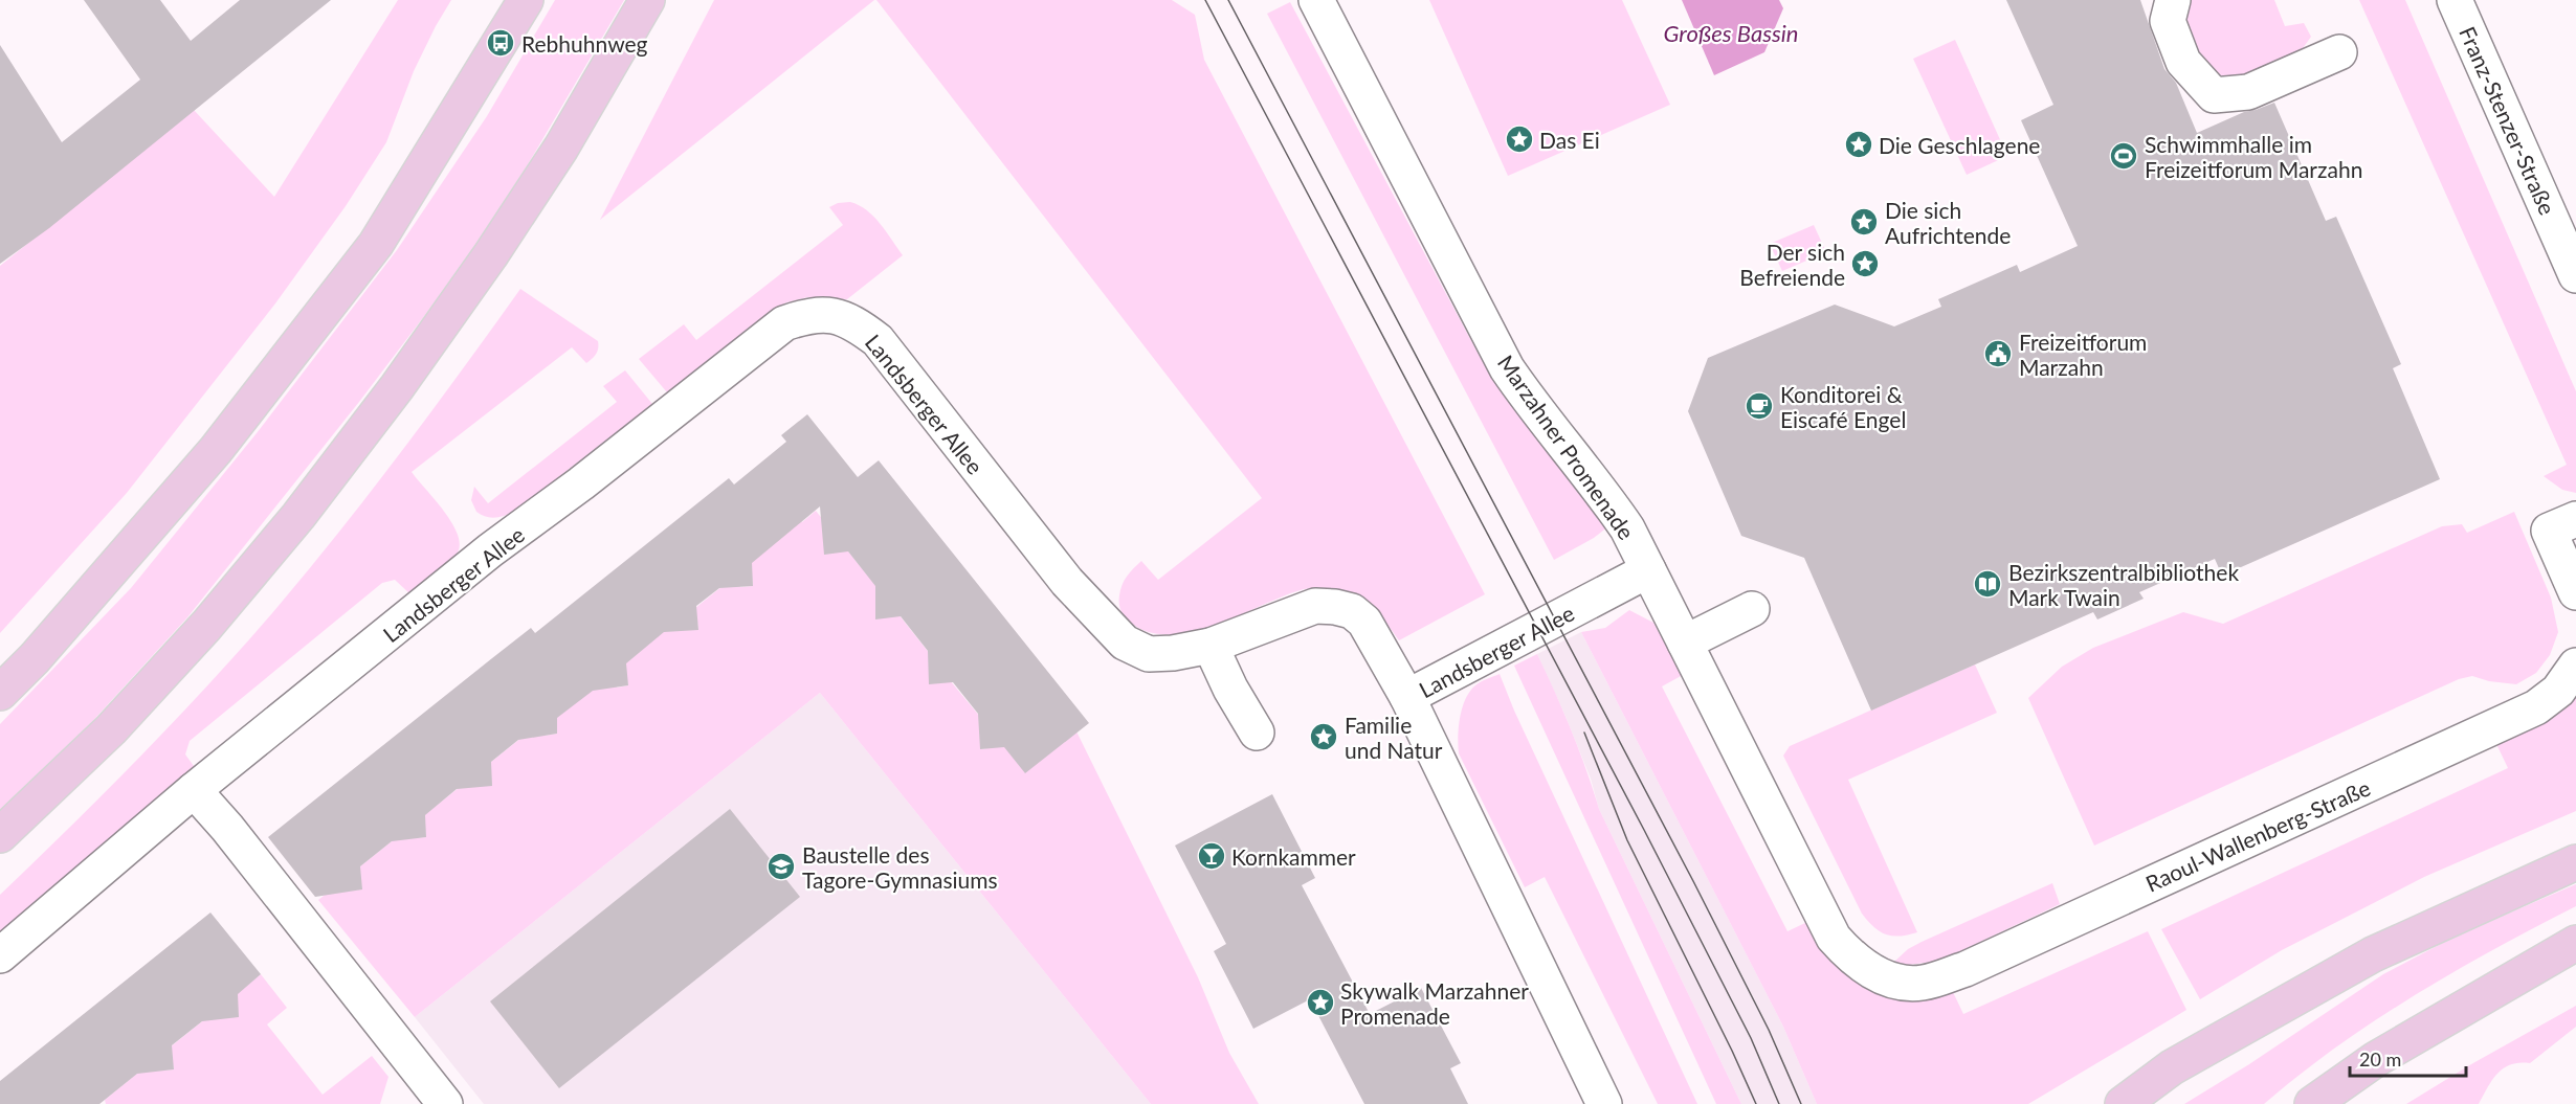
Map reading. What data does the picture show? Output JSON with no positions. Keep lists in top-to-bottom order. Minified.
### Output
{"streets":{"street":["Franz-Stenzer-Straße","Landsberger Allee","Marzahner Promenade","Raoul-Wallenberg-Straße"]},"crossings":[["Landsberger Allee","Marzahner Promenade"],["Marzahner Promenade","Raoul-Wallenberg-Straße"]],"water":["Großes Bassin"],"places":{"bus stop":["Rebhuhnweg"],"place":["Das Ei","Die Geschlagene","Die sich Aufrichtende","Der sich Befreiende","Familie und Natur","Skywalk Marzahner Promenade"],"sports":["Schwimmhalle im Freizeitforum Marzahn"],"public building":["Freizeitforum Marzahn"],"cafe":["Konditorei & Eiscafé Engel"],"library":["Bezirkszentralbibliothek Mark Twain"],"bar":["Kornkammer"],"school or university":["Baustelle des Tagore-Gymnasiums"]},"scale_bar":"20 m"}
